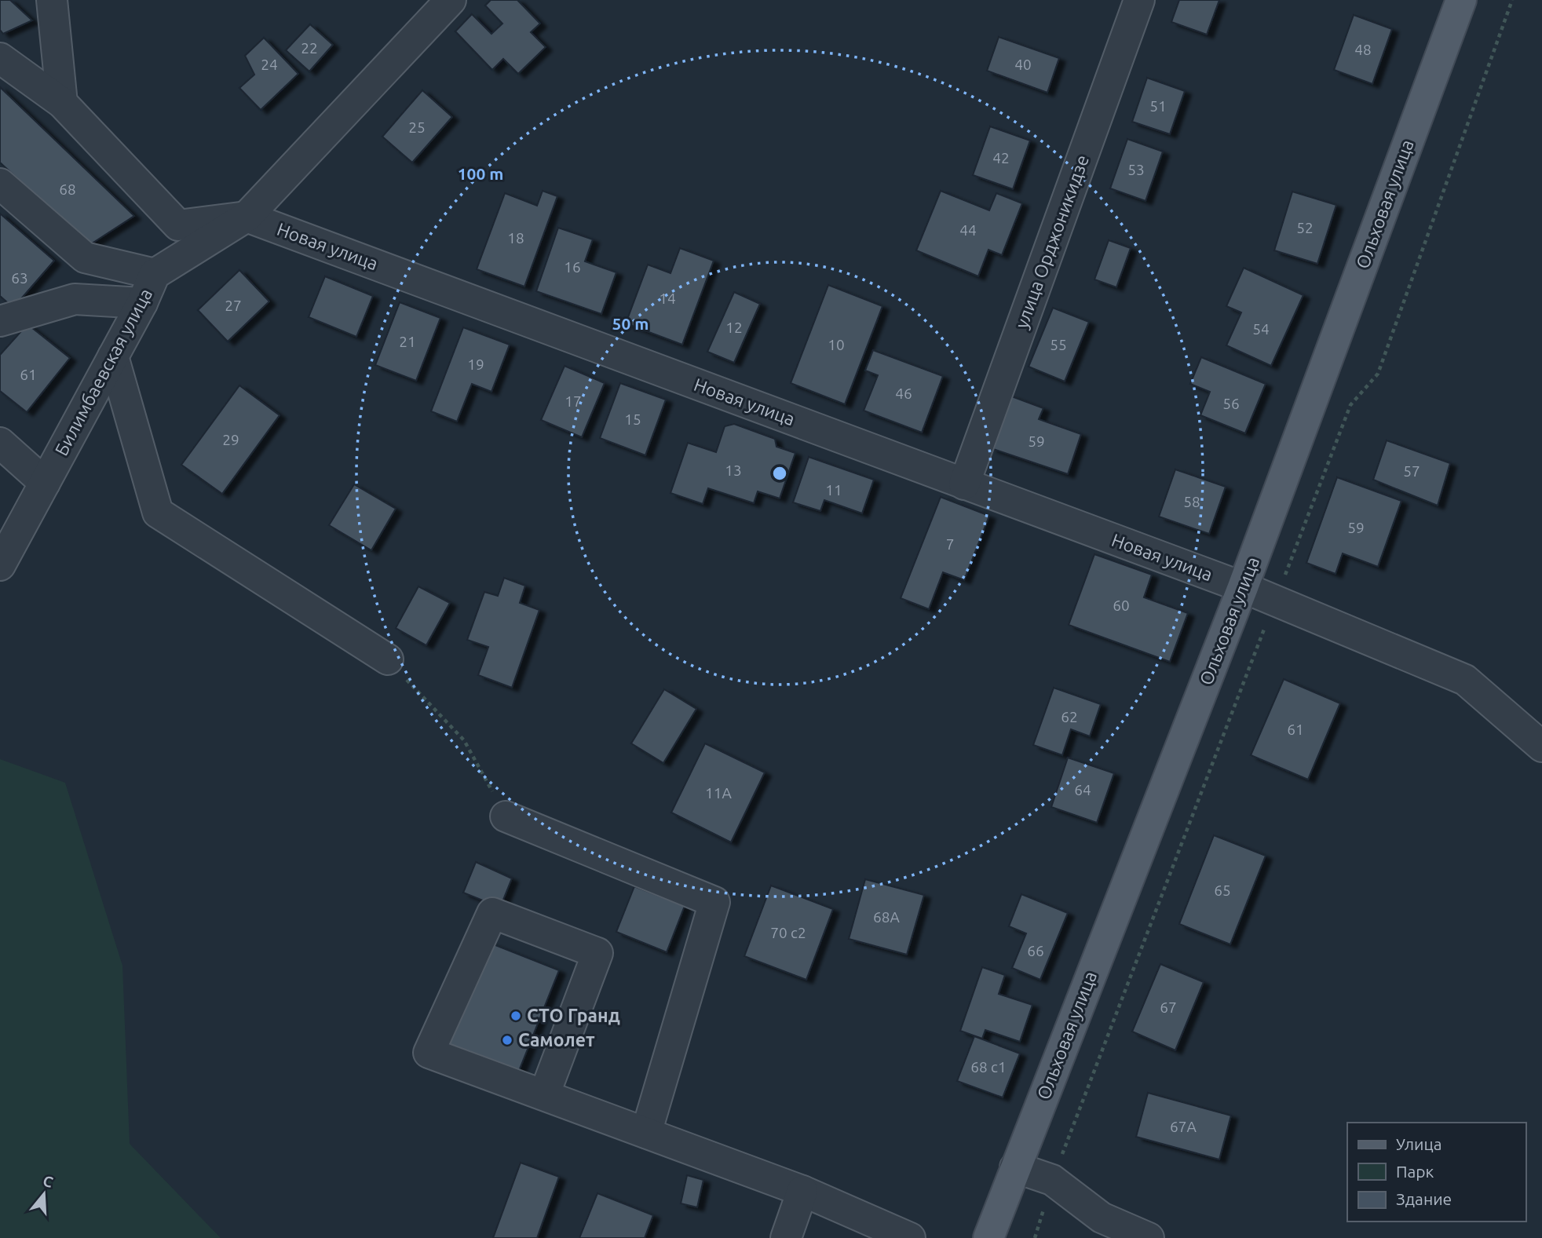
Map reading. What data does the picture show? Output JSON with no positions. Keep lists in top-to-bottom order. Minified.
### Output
{"streets":{"main road":["Ольховая улица"],"street":["улица Орджоникидзе","Новая улица","Билимбаевская улица"]},"crossings":[["Ольховая улица","Новая улица"],["улица Орджоникидзе","Новая улица"],["Новая улица","Билимбаевская улица"]],"places":["СТО Гранд","Самолет"],"house_numbers":["22","48","24","40","51","25","42","53","68","52","44","18","16","63","14","27","12","54","21","10","55","19","61","46","17","56","15","29","59","13","57","11","58","59","7","60","62","61","64","11А","65","68А","70 с2","66","67","68 с1","67А"],"legend":["Улица","Парк","Здание"],"north":"top","rings":["100 m","50 m"]}
